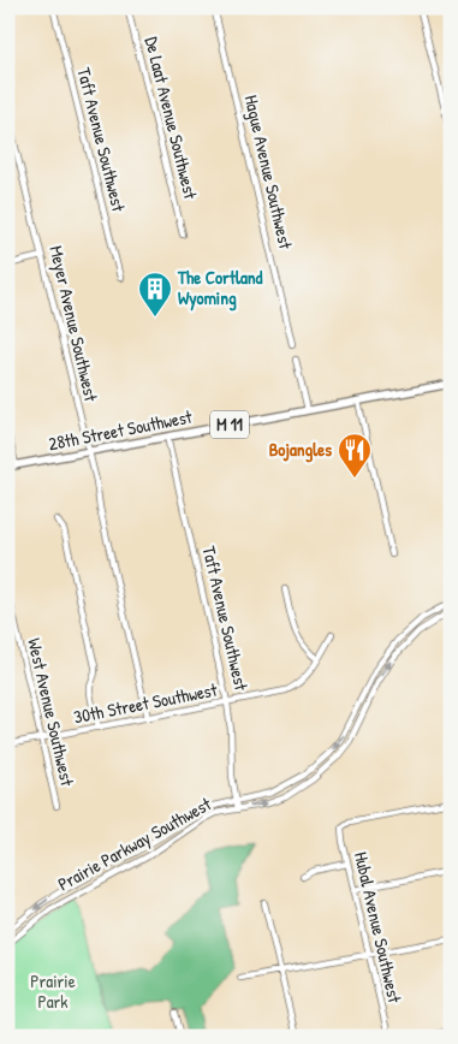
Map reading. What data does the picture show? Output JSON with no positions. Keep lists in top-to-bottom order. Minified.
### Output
{"streets":{"main road":["M 11","28th Street Southwest"],"street":["De Laat Avenue Southwest","Taft Avenue Southwest","Hague Avenue Southwest","Meyer Avenue Southwest","30th Street Southwest","West Avenue Southwest","Prairie Parkway Southwest","Hubal Avenue Southwest"]},"crossings":[["Taft Avenue Southwest","28th Street Southwest"],["Taft Avenue Southwest","30th Street Southwest"],["Taft Avenue Southwest","Prairie Parkway Southwest"],["Meyer Avenue Southwest","28th Street Southwest"],["Meyer Avenue Southwest","30th Street Southwest"],["30th Street Southwest","West Avenue Southwest"]],"parks":["Prairie Park"],"places":{"building":["The Cortland Wyoming"],"restaurant":["Bojangles"]}}
